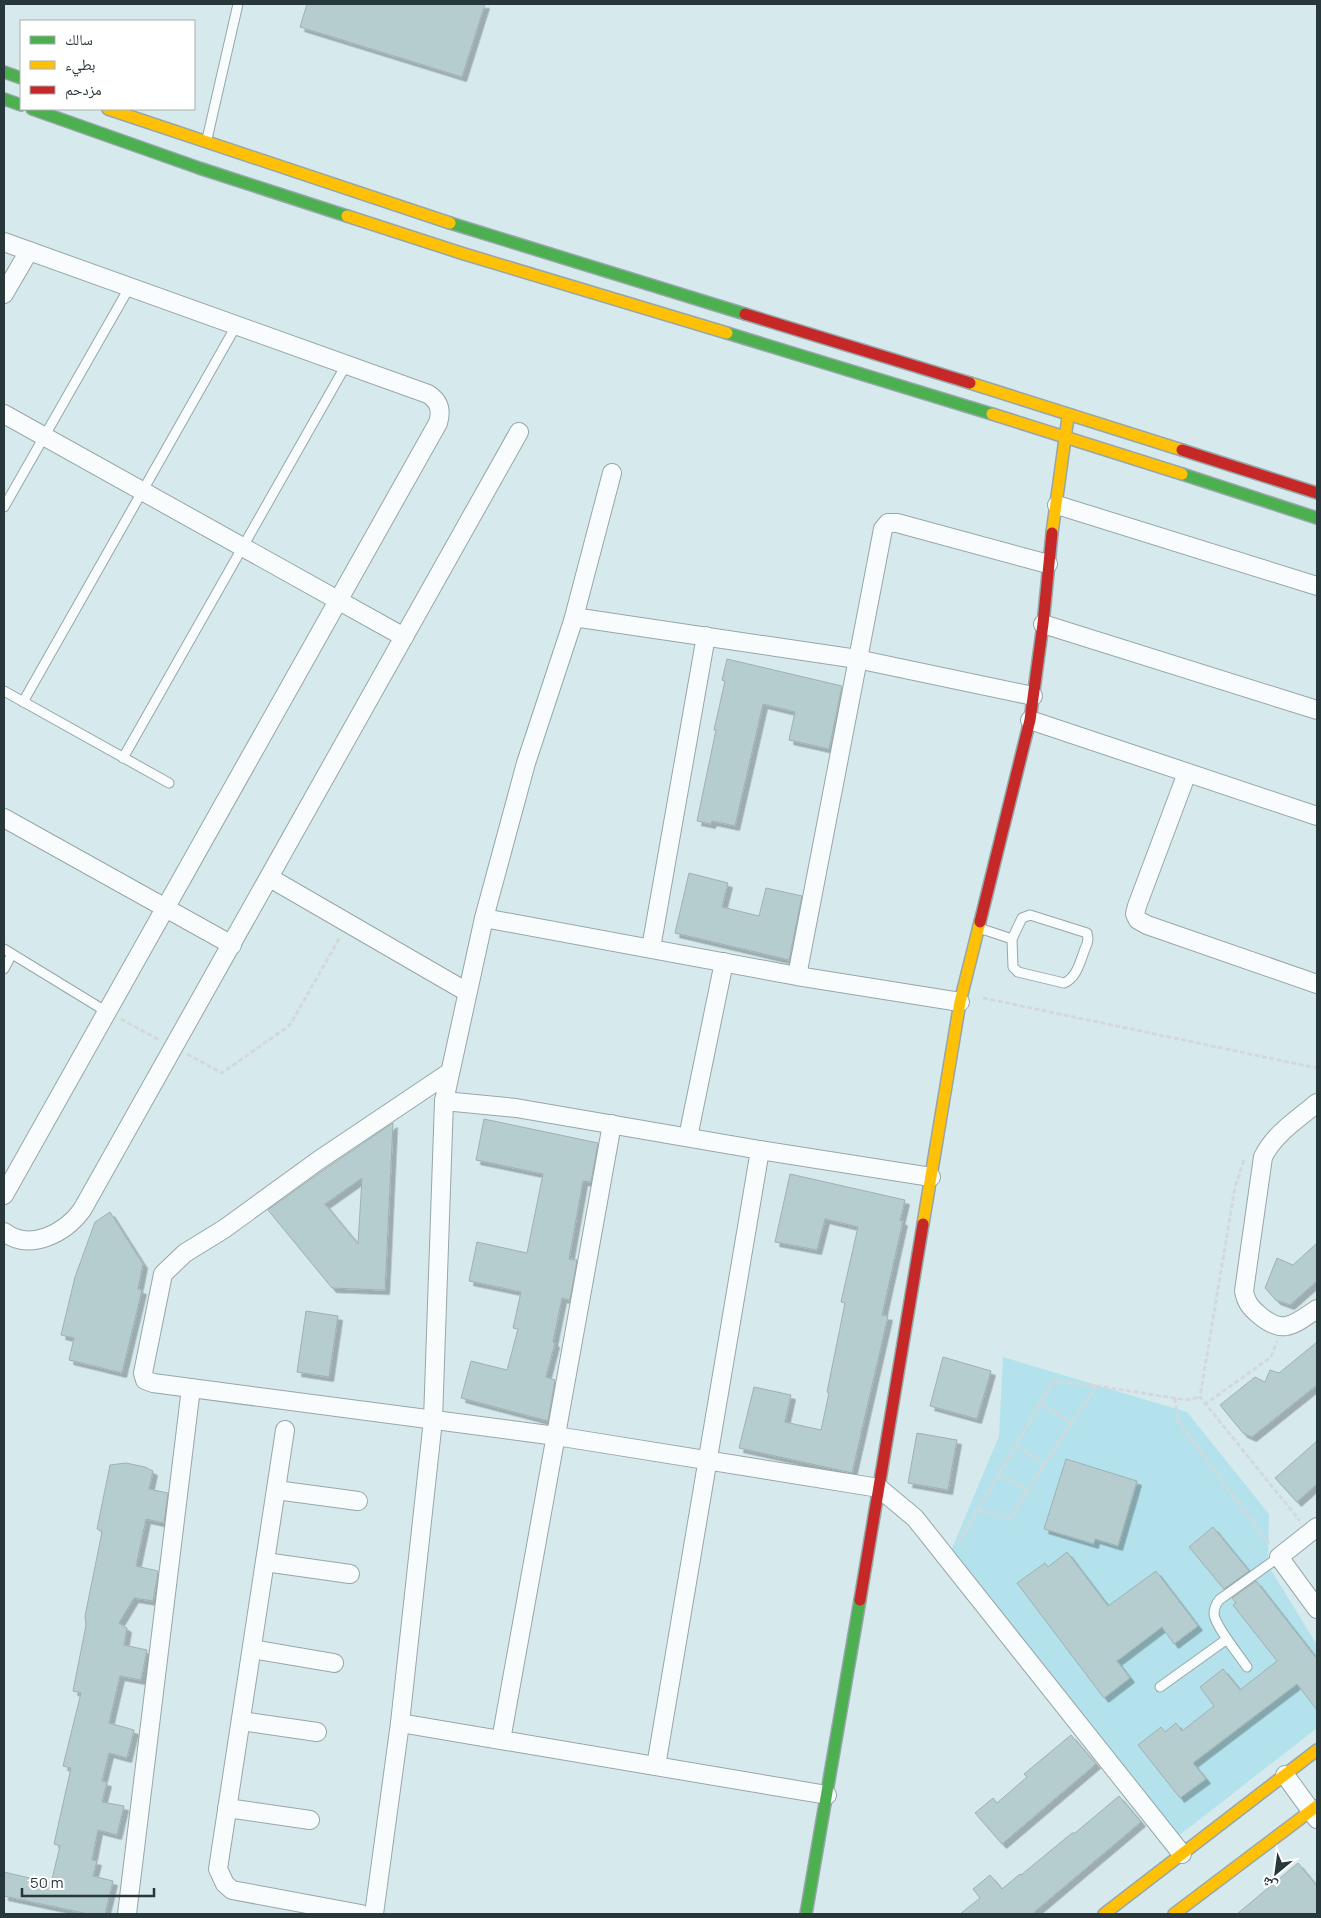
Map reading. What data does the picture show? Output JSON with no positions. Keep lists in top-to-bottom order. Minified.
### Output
{"legend":["سالك","بطيء","مزدحم"],"scale_bar":"50 m","north":"bottom left"}
